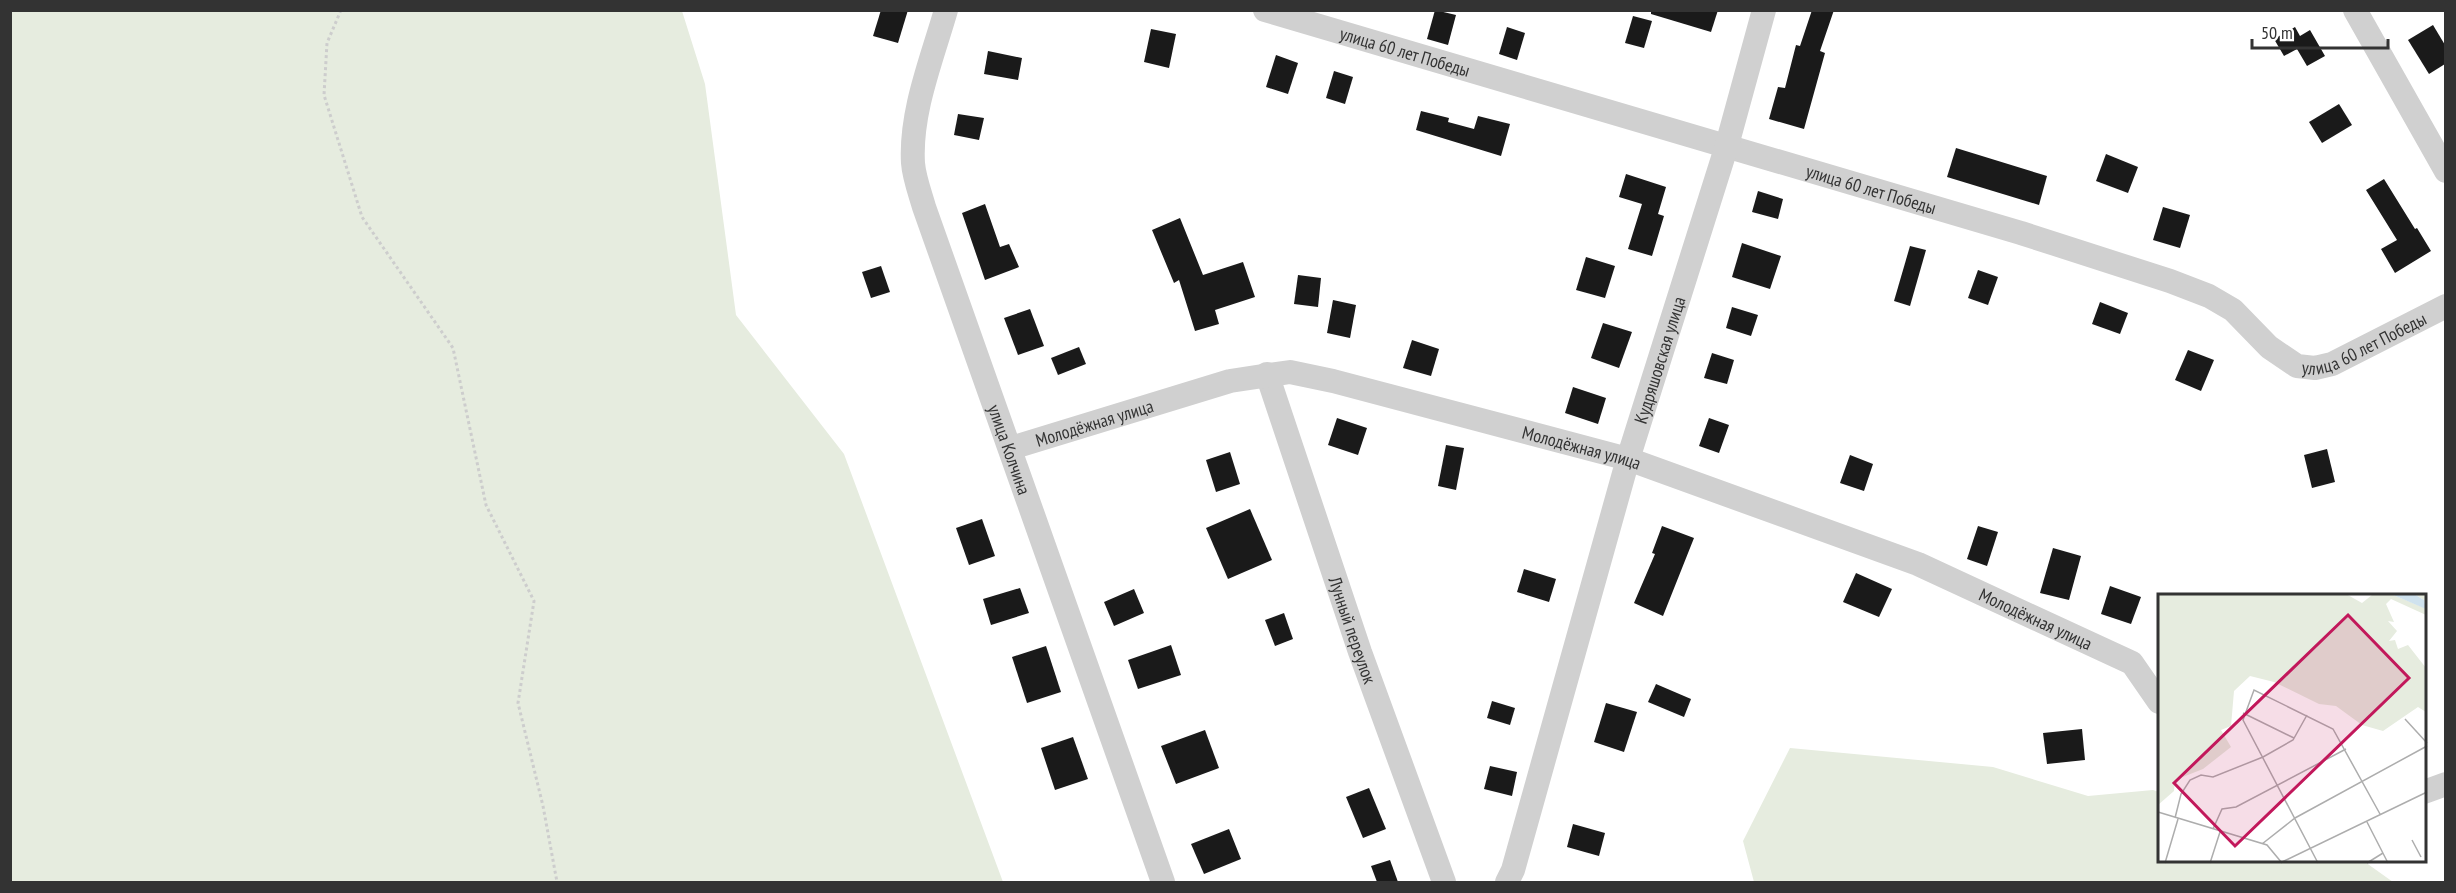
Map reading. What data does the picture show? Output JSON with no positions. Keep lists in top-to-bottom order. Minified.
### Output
{"streets":{"street":["улица 60 лет Победы","Кудряшовская улица","Молодёжная улица","улица Колчина","Лунный переулок"]},"crossings":[["улица 60 лет Победы","Кудряшовская улица"],["Кудряшовская улица","Молодёжная улица"],["Молодёжная улица","улица Колчина"],["Молодёжная улица","Лунный переулок"]],"scale_bar":"50 m"}
